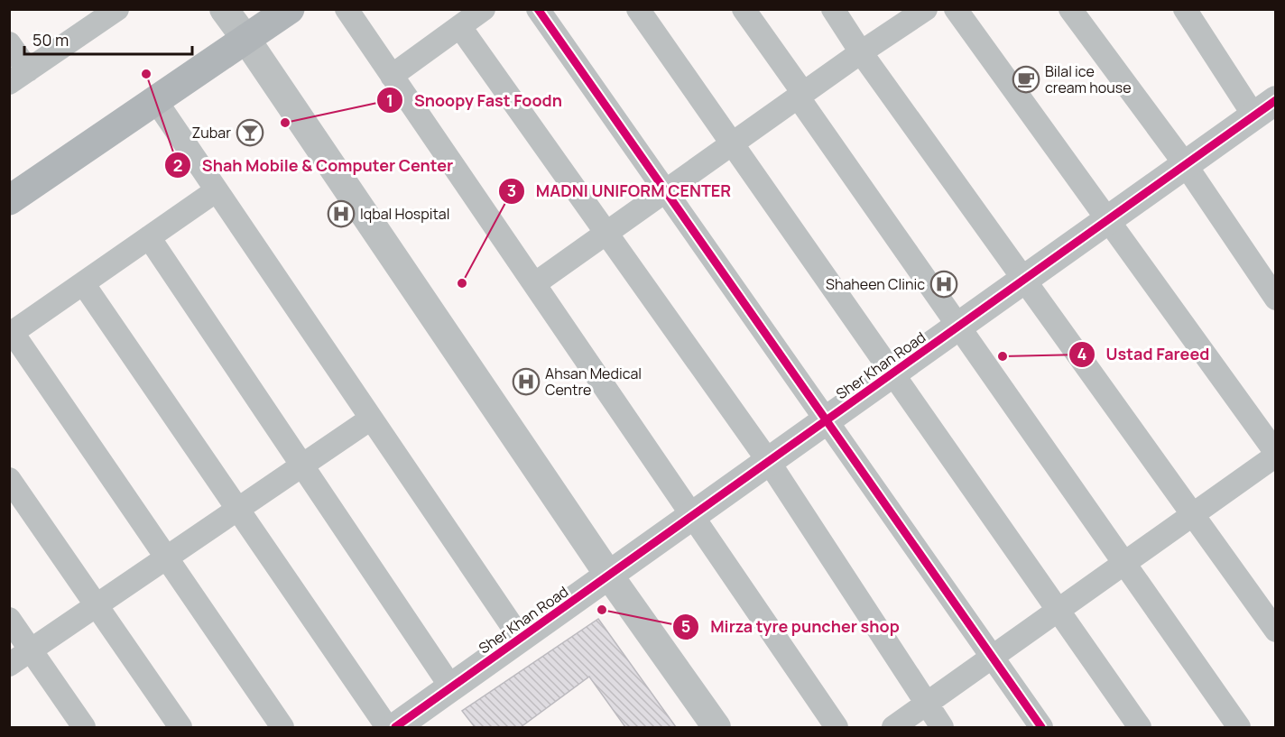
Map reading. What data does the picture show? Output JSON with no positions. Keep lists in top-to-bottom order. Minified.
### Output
{"streets":{"street":["Sher Khan Road"]},"places":{"other":["Shah Mobile & Computer Center","Snoopy Fast Foodn","MADNI UNIFORM CENTER","Ustad Fareed","Mirza tyre puncher shop"],"cafe":["Bilal ice cream house"],"bar":["Zubar"],"hospital":["Iqbal Hospital","Shaheen Clinic","Ahsan Medical Centre"]},"scale_bar":"50 m"}
